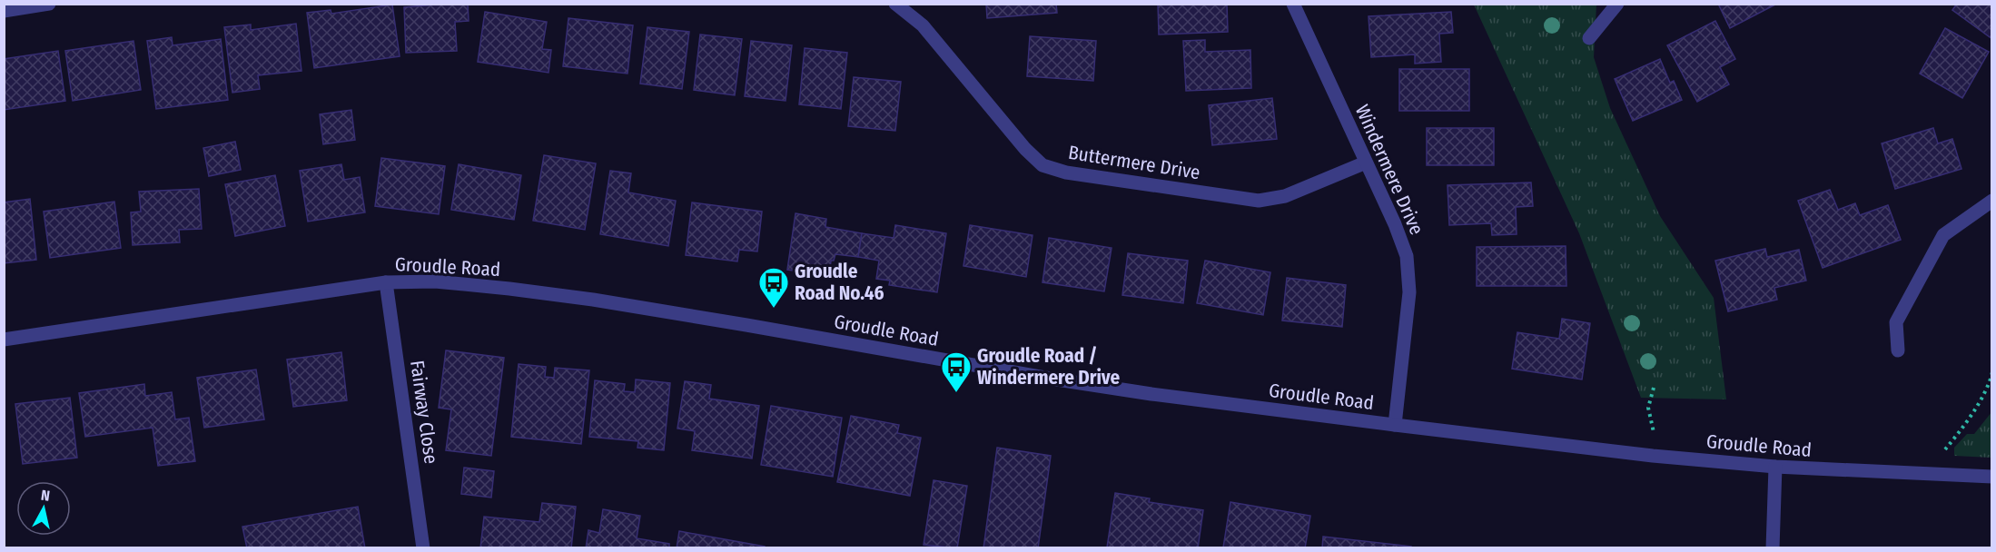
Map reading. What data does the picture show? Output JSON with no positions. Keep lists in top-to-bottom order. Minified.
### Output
{"streets":{"street":["Buttermere Drive","Windermere Drive","Groudle Road","Fairway Close"]},"crossings":[["Buttermere Drive","Windermere Drive"],["Windermere Drive","Groudle Road"],["Groudle Road","Fairway Close"]],"places":{"bus stop":["Groudle Road No.46","Groudle Road / Windermere Drive"]},"north":"top"}
